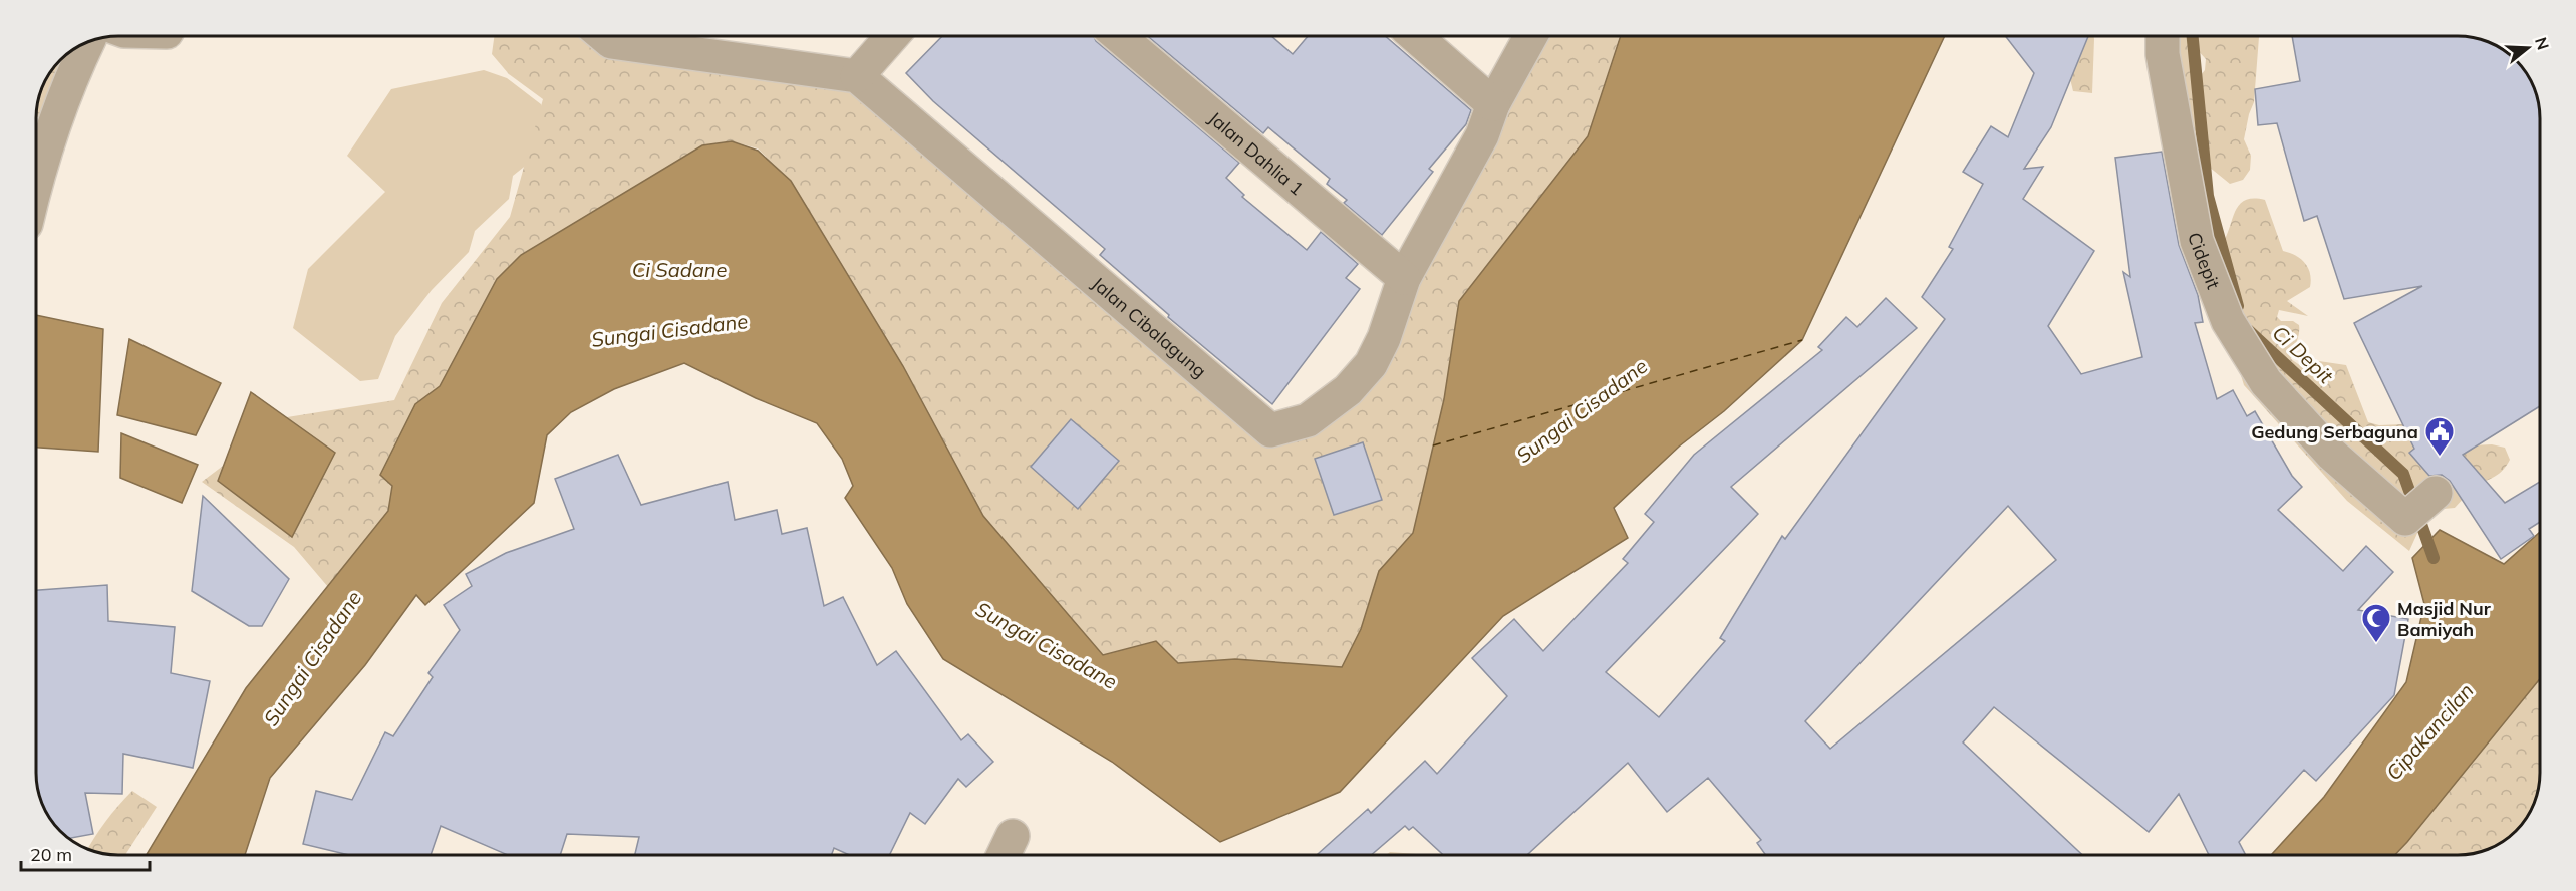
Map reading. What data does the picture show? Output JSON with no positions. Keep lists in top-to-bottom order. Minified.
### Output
{"streets":{"street":["Jalan Dahlia 1","Cidepit","Jalan Cibalagung"]},"crossings":[["Jalan Dahlia 1","Jalan Cibalagung"]],"water":["Ci Sadane","Sungai Cisadane","Ci Depit","Cipakancilan"],"places":{"public building":["Gedung Serbaguna"],"mosque":["Masjid Nur Bamiyah"]},"scale_bar":"20 m","north":"right"}
